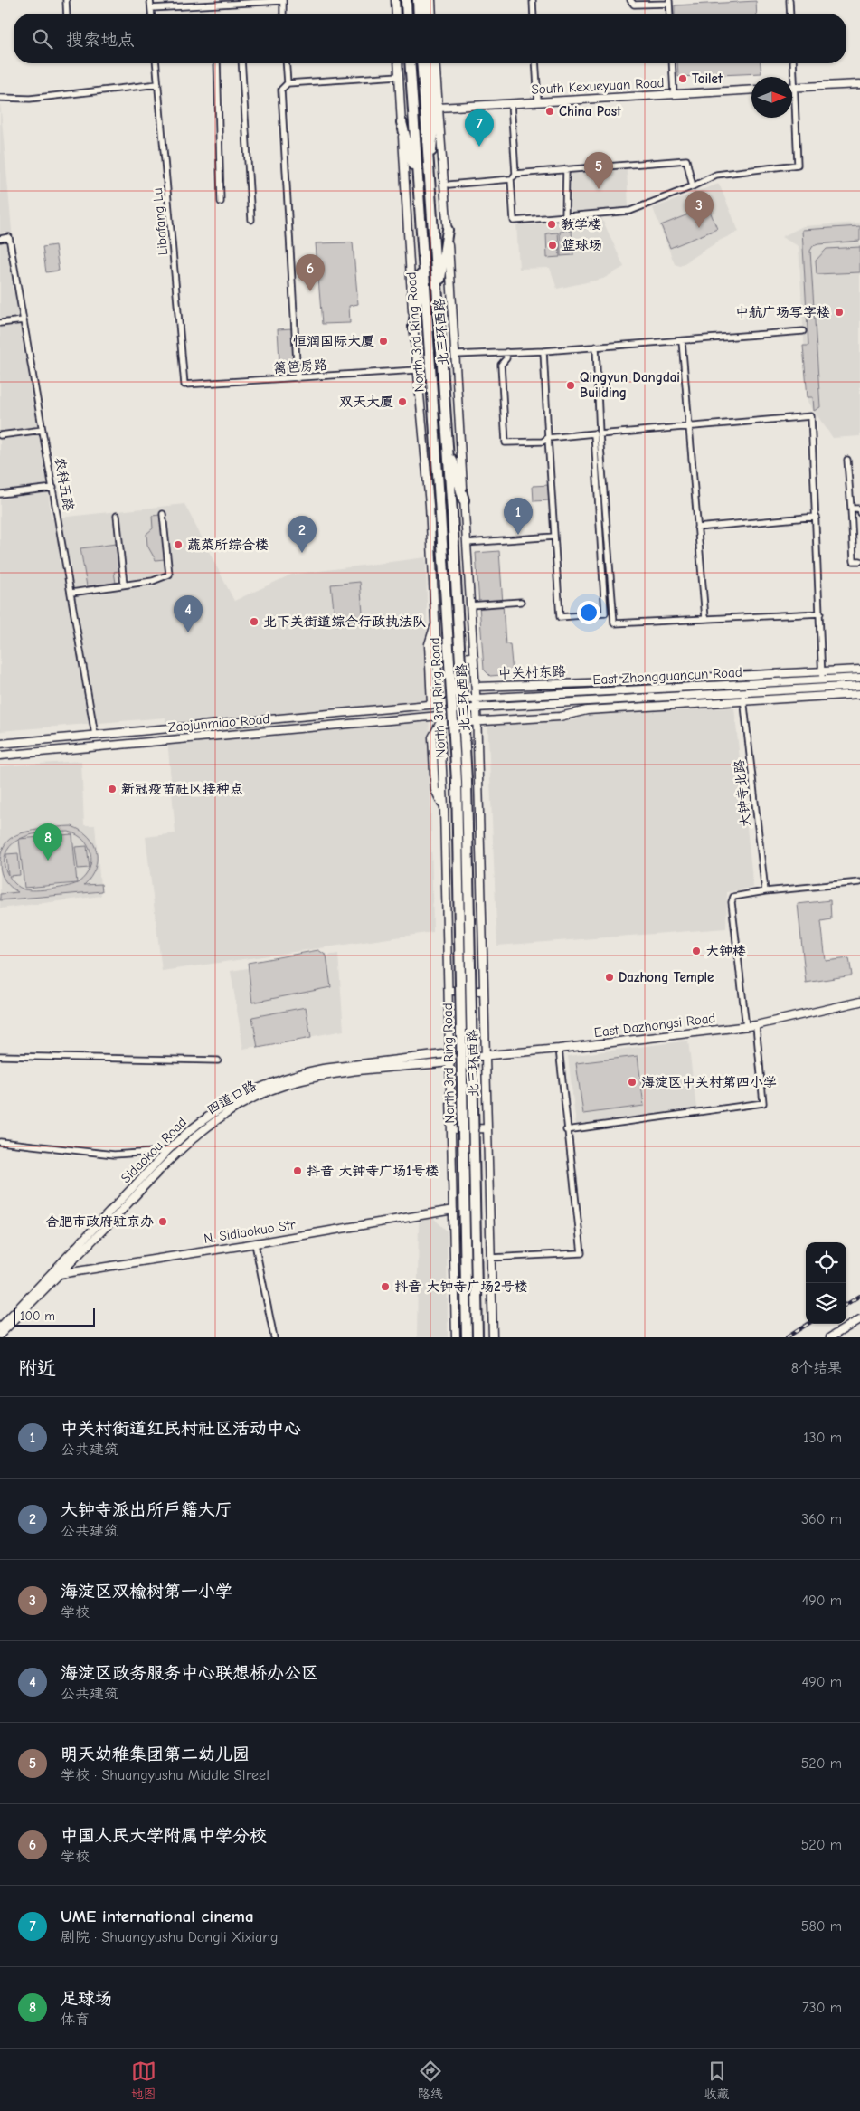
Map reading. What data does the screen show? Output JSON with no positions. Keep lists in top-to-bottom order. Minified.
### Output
{"streets":{"highway":["North 3rd Ring Road"],"street":["South Kexueyuan Road","Libafang Lu","北三环西路","篱笆房路","农科五路","中关村东路","East Zhongguancun Road","Zaojunmiao Road","大钟寺北路","East Dazhongsi Road","四道口路","Sidaokou Road","N. Sidiaokuo Str"]},"crossings":[["South Kexueyuan Road","北三环西路"],["Libafang Lu","篱笆房路"],["北三环西路","篱笆房路"],["北三环西路","中关村东路"],["北三环西路","East Zhongguancun Road"],["北三环西路","Zaojunmiao Road"],["北三环西路","East Dazhongsi Road"],["北三环西路","四道口路"],["北三环西路","Sidaokou Road"],["北三环西路","N. Sidiaokuo Str"],["农科五路","Zaojunmiao Road"],["East Zhongguancun Road","Zaojunmiao Road"],["Zaojunmiao Road","大钟寺北路"],["East Dazhongsi Road","四道口路"],["East Dazhongsi Road","Sidaokou Road"],["四道口路","Sidaokou Road"],["四道口路","N. Sidiaokuo Str"],["Sidaokou Road","N. Sidiaokuo Str"]],"places":["Toilet","China Post","教学楼","篮球场","中航广场写字楼","恒润国际大厦","Qingyun Dangdai Building","双天大厦","蔬菜所综合楼","北下关街道综合行政执法队","新冠疫苗社区接种点","大钟楼","Dazhong Temple","海淀区中关村第四小学","抖音 大钟寺广场1号楼","合肥市政府驻京办","抖音 大钟寺广场2号楼"],"scale_bar":"100 m","north":"right","page":{"search":"搜索地点","pins":["7","5","3","6","1","2","4","8"],"scale":"100 m","heading":["附近","8个结果"],"list":[{"mark":"1","name":"中关村街道红民村社区活动中心","note":"公共建筑","value":"130 m"},{"mark":"2","name":"大钟寺派出所户籍大厅","note":"公共建筑","value":"360 m"},{"mark":"3","name":"海淀区双榆树第一小学","note":"学校","value":"490 m"},{"mark":"4","name":"海淀区政务服务中心联想桥办公区","note":"公共建筑","value":"490 m"},{"mark":"5","name":"明天幼稚集团第二幼儿园","note":"学校 · Shuangyushu Middle Street","value":"520 m"},{"mark":"6","name":"中国人民大学附属中学分校","note":"学校","value":"520 m"},{"mark":"7","name":"UME international cinema","note":"剧院 · Shuangyushu Dongli Xixiang","value":"580 m"},{"mark":"8","name":"足球场","note":"体育","value":"730 m"}],"nav":["地图","路线","收藏"]}}
